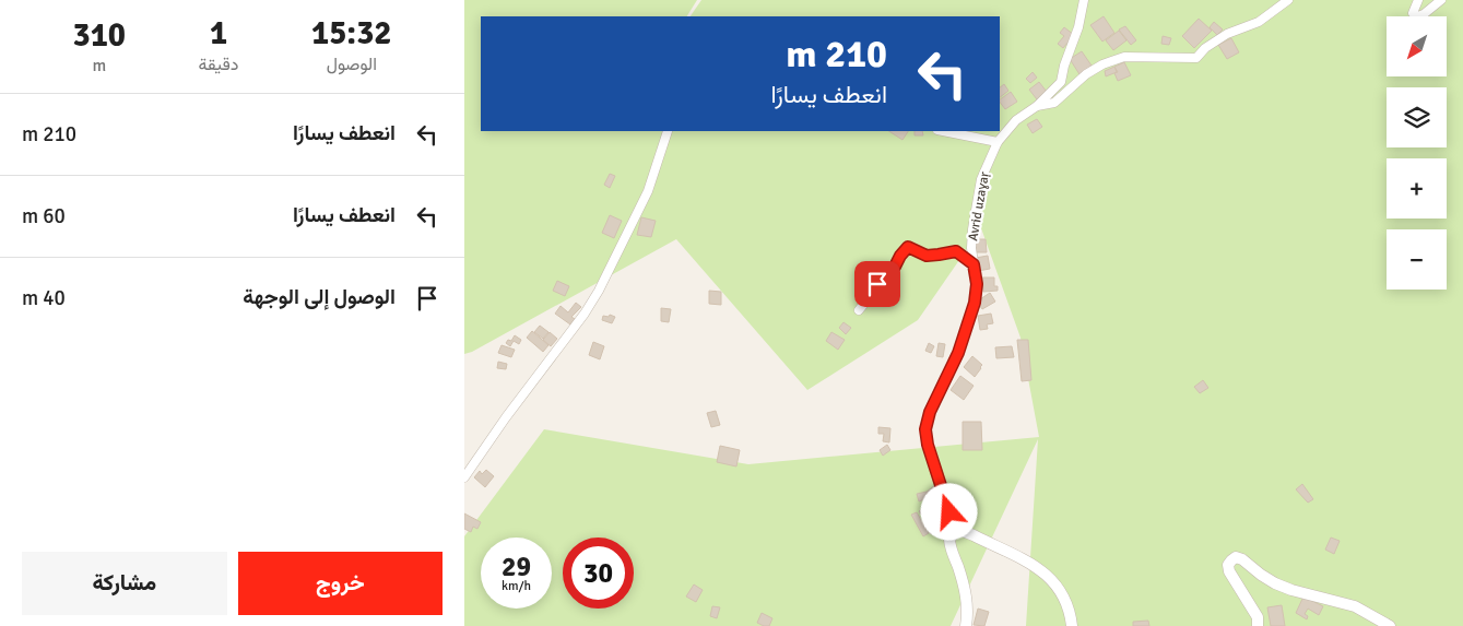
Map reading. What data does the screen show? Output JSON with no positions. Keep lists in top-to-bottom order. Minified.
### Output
{"streets":{"street":["Avrid uzaɣaṛ"]},"north":"bottom left","page":{"eta":["15:32","الوصول","1","دقيقة","310","m"],"map_buttons":["+","−"],"turn":["210 m","انعطف يسارًا"],"list":[{"name":"انعطف يسارًا","value":"210 m"},{"name":"انعطف يسارًا","value":"60 m"},{"name":"الوصول إلى الوجهة","value":"40 m"}],"speed":"29 km/h","limit":"30","buttons":["خروج","مشاركة"]}}
